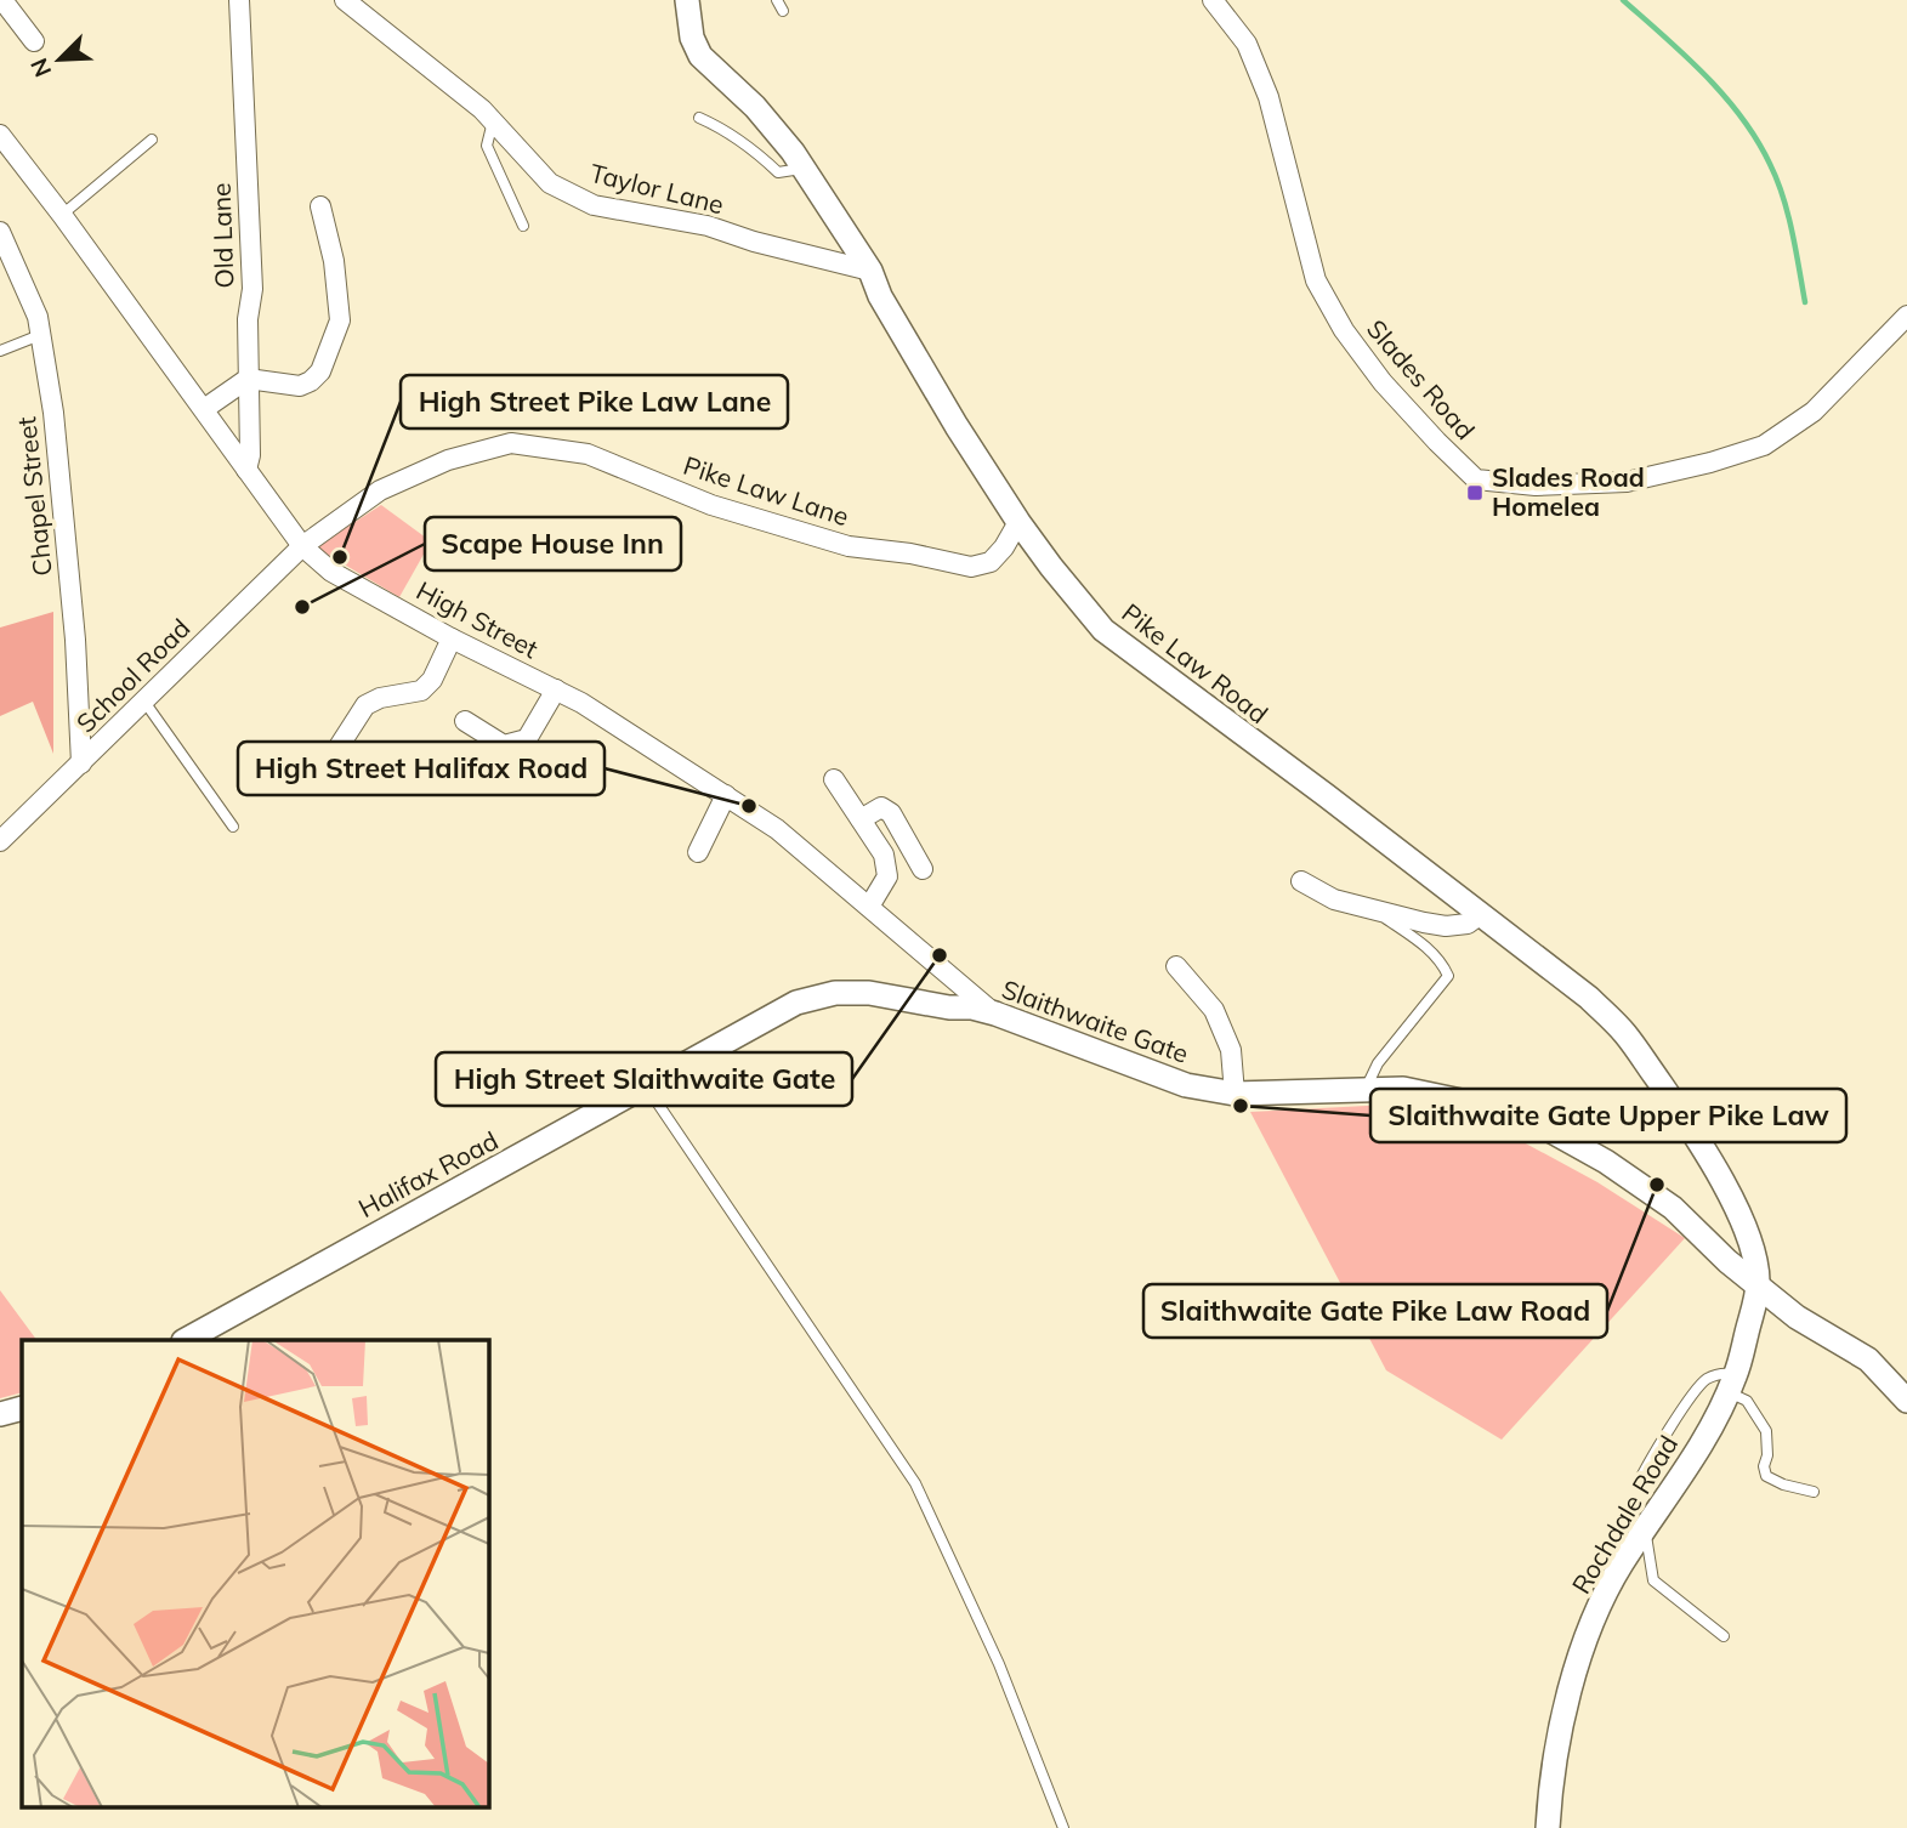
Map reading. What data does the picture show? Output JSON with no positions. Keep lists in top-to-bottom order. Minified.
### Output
{"streets":{"street":["Taylor Lane","Old Lane","Slades Road","Pike Law Lane","Chapel Street","High Street","Pike Law Road","School Road","Slaithwaite Gate","Halifax Road","Rochdale Road"]},"crossings":[["Taylor Lane","Pike Law Road"],["Old Lane","High Street"],["Pike Law Lane","High Street"],["Pike Law Lane","Pike Law Road"],["Pike Law Lane","School Road"],["Chapel Street","School Road"],["High Street","School Road"],["High Street","Slaithwaite Gate"],["Pike Law Road","Slaithwaite Gate"],["Pike Law Road","Rochdale Road"],["Slaithwaite Gate","Halifax Road"],["Slaithwaite Gate","Rochdale Road"]],"places":{"transit":["Slades Road Homelea"],"other":["High Street Pike Law Lane","Scape House Inn","High Street Halifax Road","High Street Slaithwaite Gate","Slaithwaite Gate Upper Pike Law","Slaithwaite Gate Pike Law Road"]},"north":"bottom left"}
